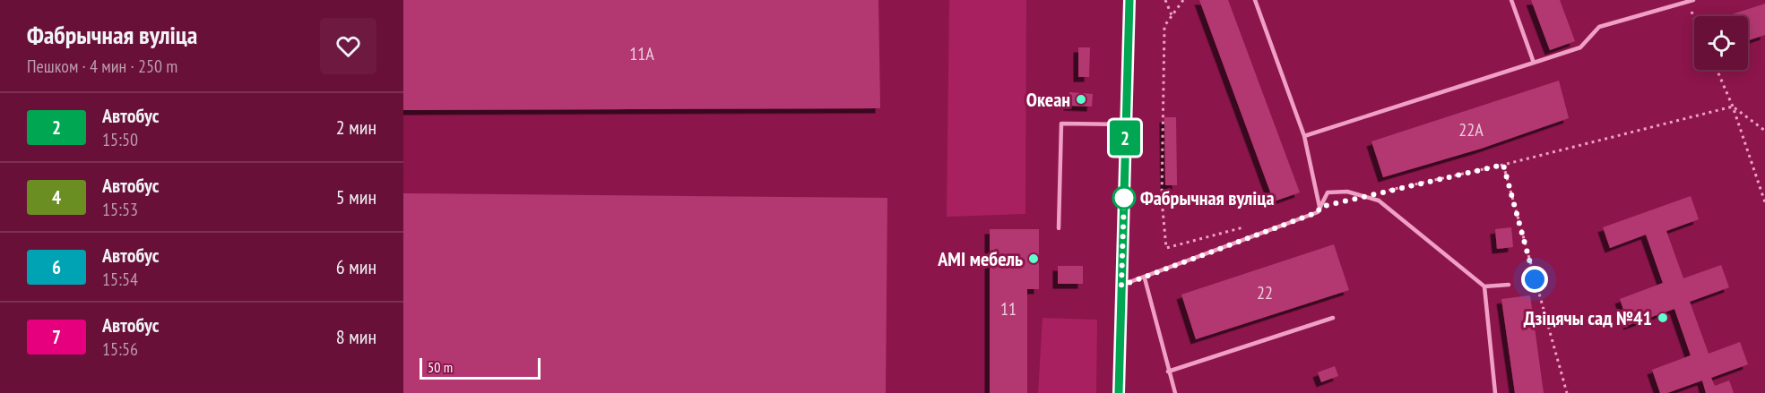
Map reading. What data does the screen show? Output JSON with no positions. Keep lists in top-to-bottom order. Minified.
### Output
{"places":["Океан","Фабрычная вуліца","AMI мебель","Дзіцячы сад №41"],"lines":["bus line 2"],"house_numbers":["11А","22А","22","11"],"scale_bar":"50 m","page":{"heading":["Фабрычная вуліца","Пешком · 4 мин · 250 m"],"on_map":"2","list":[{"mark":"2","name":"Автобус","note":"15:50","value":"2 мин"},{"mark":"4","name":"Автобус","note":"15:53","value":"5 мин"},{"mark":"6","name":"Автобус","note":"15:54","value":"6 мин"},{"mark":"7","name":"Автобус","note":"15:56","value":"8 мин"}],"scale":"50 m"}}
